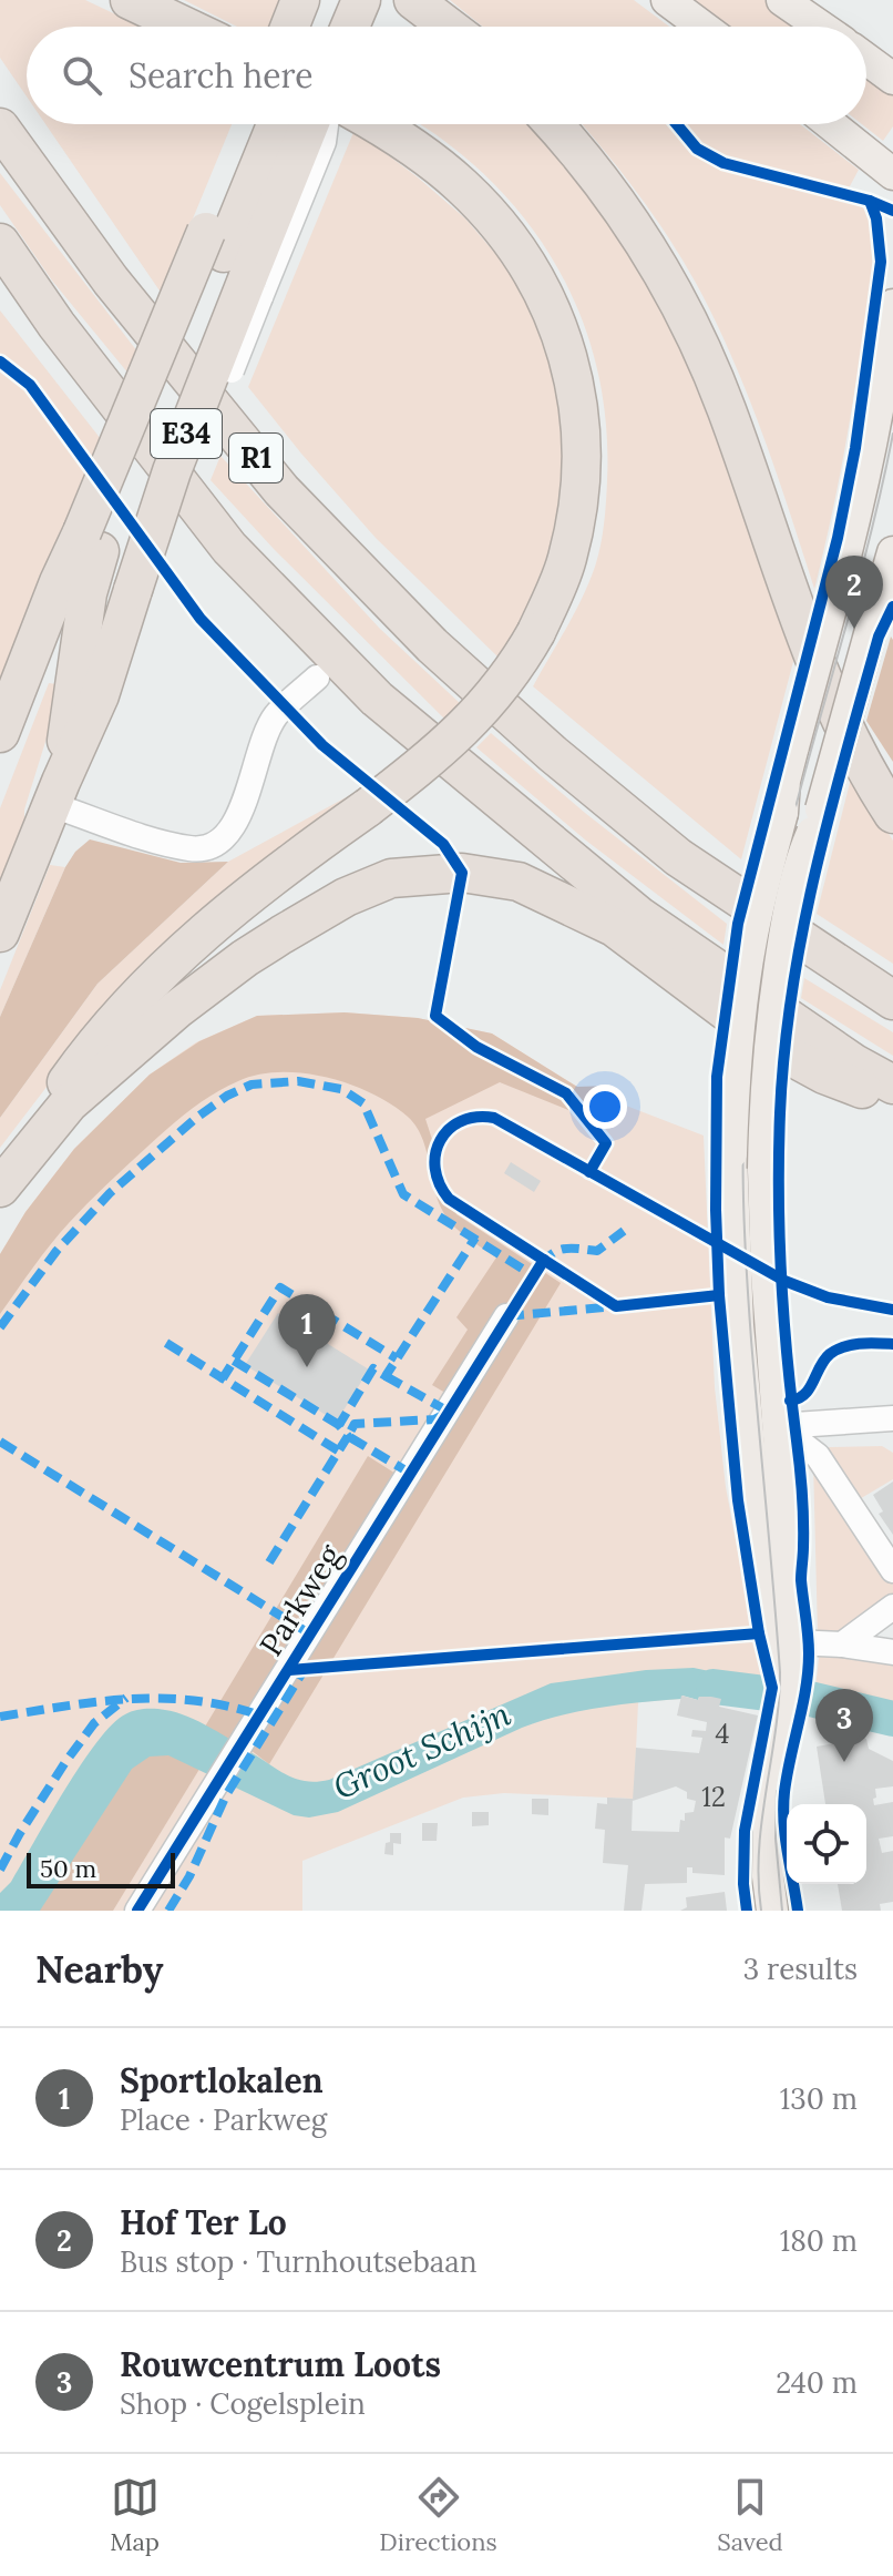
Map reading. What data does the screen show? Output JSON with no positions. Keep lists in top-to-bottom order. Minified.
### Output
{"streets":{"highway":["E34","R1"],"street":["Parkweg"]},"water":["Groot Schijn"],"house_numbers":["4","12"],"scale_bar":"50 m","page":{"search":"Search here","pins":["2","1","3"],"scale":"50 m","heading":["Nearby","3 results"],"list":[{"mark":"1","name":"Sportlokalen","note":"Place · Parkweg","value":"130 m"},{"mark":"2","name":"Hof Ter Lo","note":"Bus stop · Turnhoutsebaan","value":"180 m"},{"mark":"3","name":"Rouwcentrum Loots","note":"Shop · Cogelsplein","value":"240 m"}],"nav":["Map","Directions","Saved"]}}
